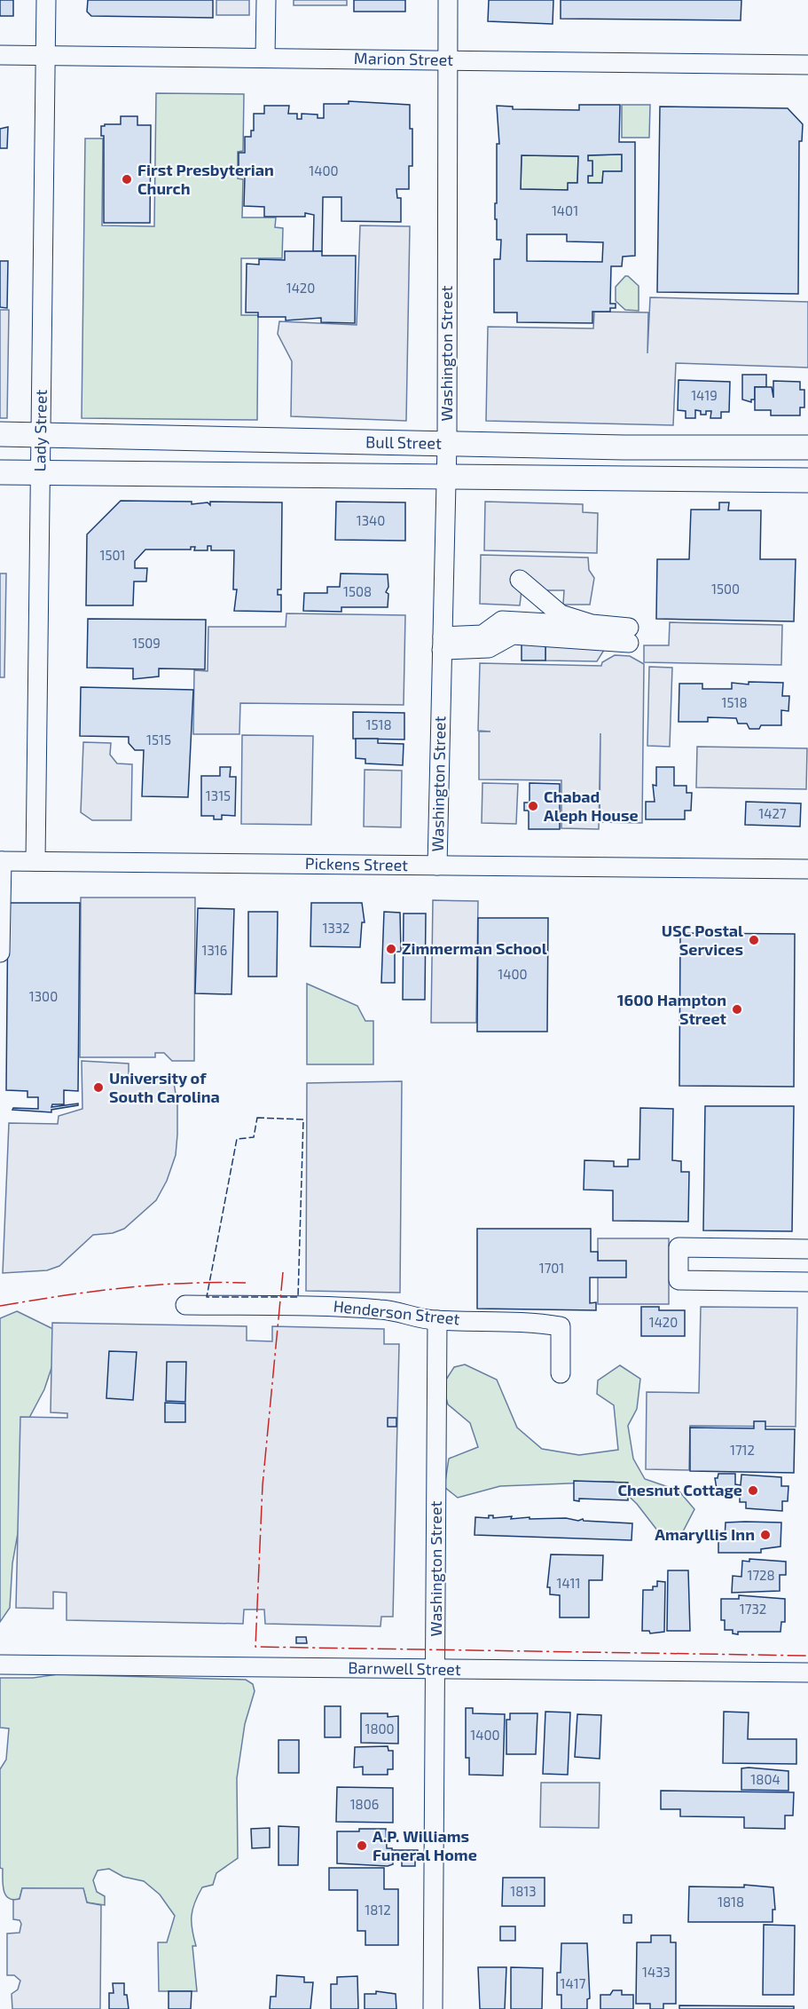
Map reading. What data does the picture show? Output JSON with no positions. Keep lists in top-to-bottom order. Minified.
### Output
{"streets":{"main road":["Bull Street"],"street":["Marion Street","Washington Street","Lady Street","Pickens Street","Henderson Street","Barnwell Street"]},"crossings":[["Marion Street","Washington Street"],["Marion Street","Lady Street"],["Washington Street","Bull Street"],["Washington Street","Pickens Street"],["Washington Street","Henderson Street"],["Washington Street","Barnwell Street"],["Lady Street","Bull Street"],["Lady Street","Pickens Street"]],"places":["First Presbyterian Church","Chabad Aleph House","USC Postal Services","Zimmerman School","1600 Hampton Street","University of South Carolina","Chesnut Cottage","Amaryllis Inn","A.P. Williams Funeral Home"],"house_numbers":["1400","1401","1420","1419","1340","1501","1500","1508","1509","1518","1518","1515","1315","1427","1332","1316","1400","1300","1701","1420","1712","1728","1411","1732","1800","1400","1804","1806","1813","1818","1812","1433","1417"]}
